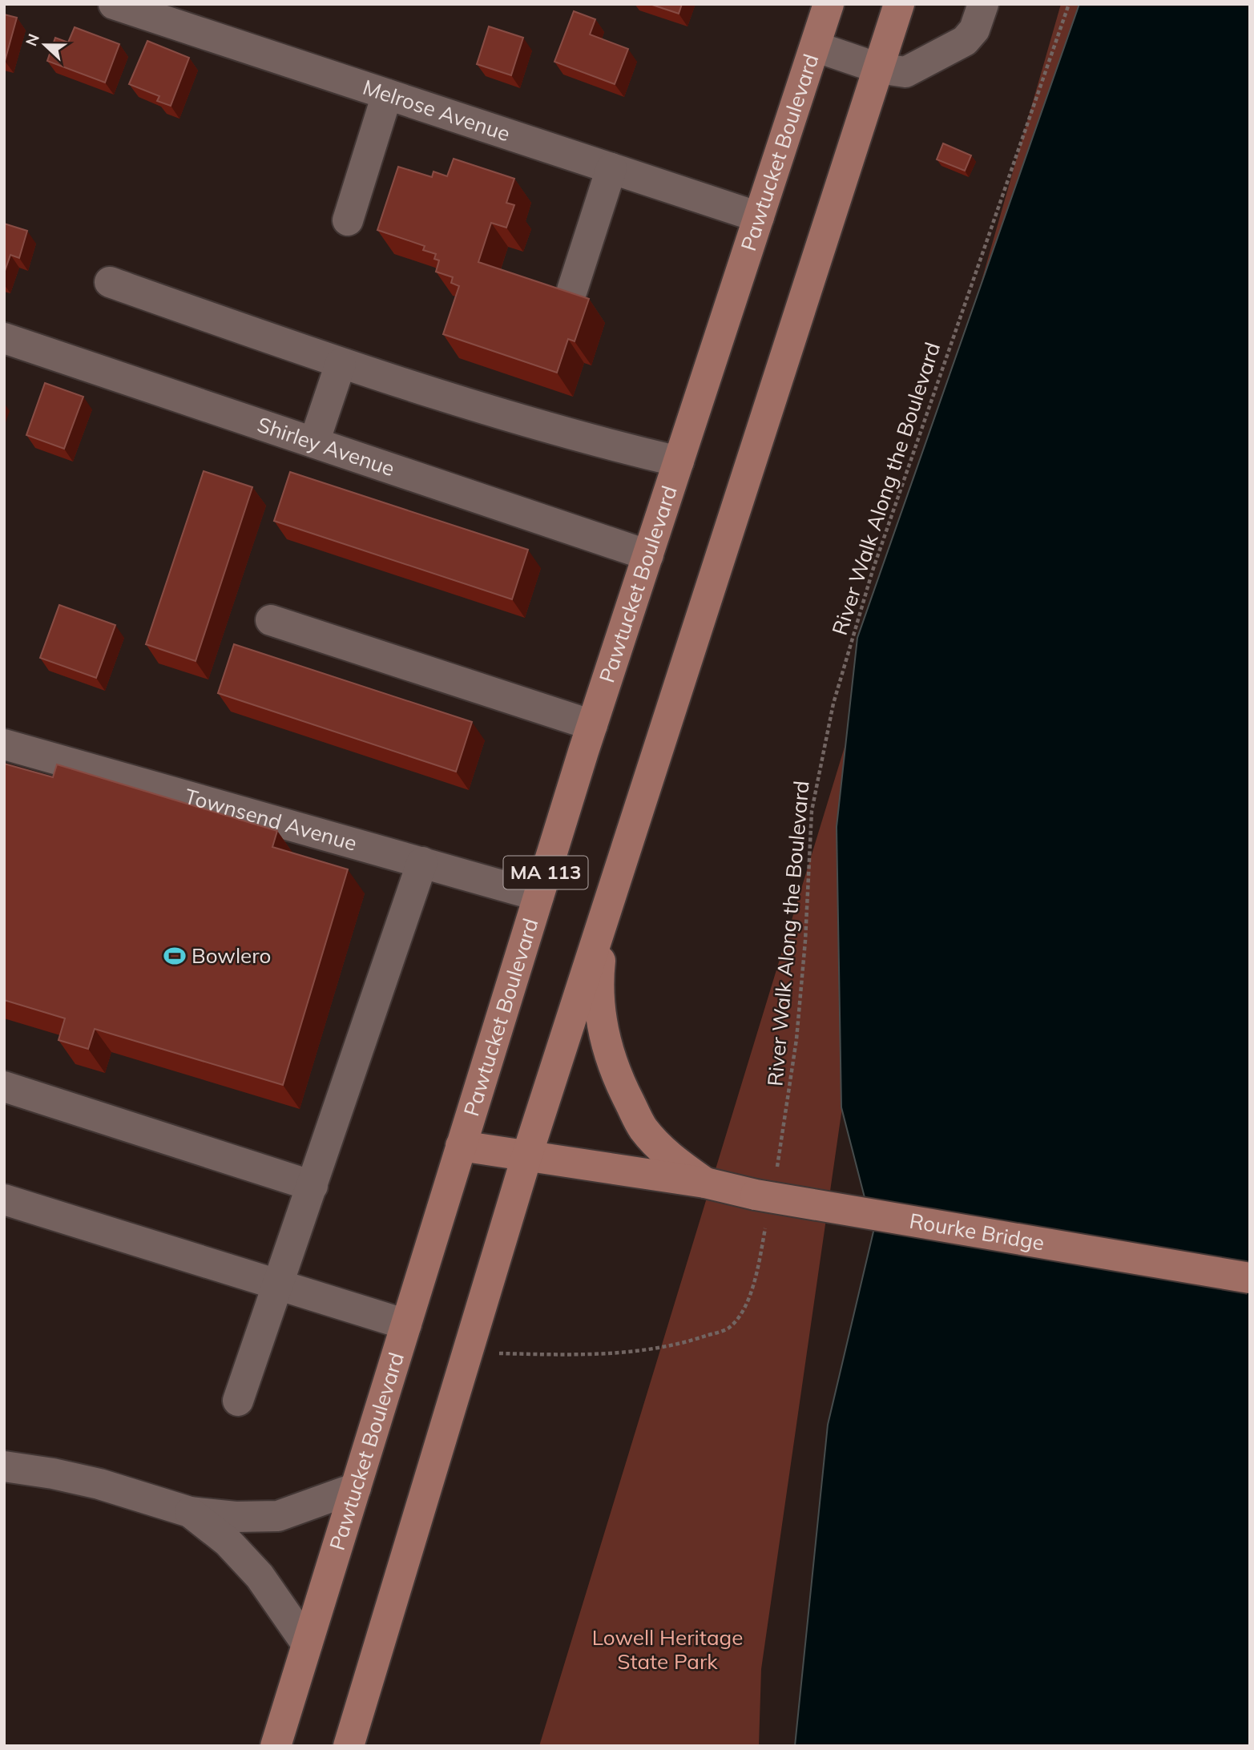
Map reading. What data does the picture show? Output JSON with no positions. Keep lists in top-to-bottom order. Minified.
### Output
{"streets":{"main road":["Pawtucket Boulevard","MA 113","Rourke Bridge"],"street":["Melrose Avenue","Shirley Avenue","Townsend Avenue"],"path":["River Walk Along the Boulevard"]},"crossings":[["Melrose Avenue","Pawtucket Boulevard"],["Pawtucket Boulevard","Shirley Avenue"],["Pawtucket Boulevard","Townsend Avenue"],["Pawtucket Boulevard","Rourke Bridge"],["River Walk Along the Boulevard","MA 113"],["River Walk Along the Boulevard","Rourke Bridge"],["MA 113","Rourke Bridge"]],"parks":["Lowell Heritage State Park"],"places":{"sports":["Bowlero"]},"north":"left"}
